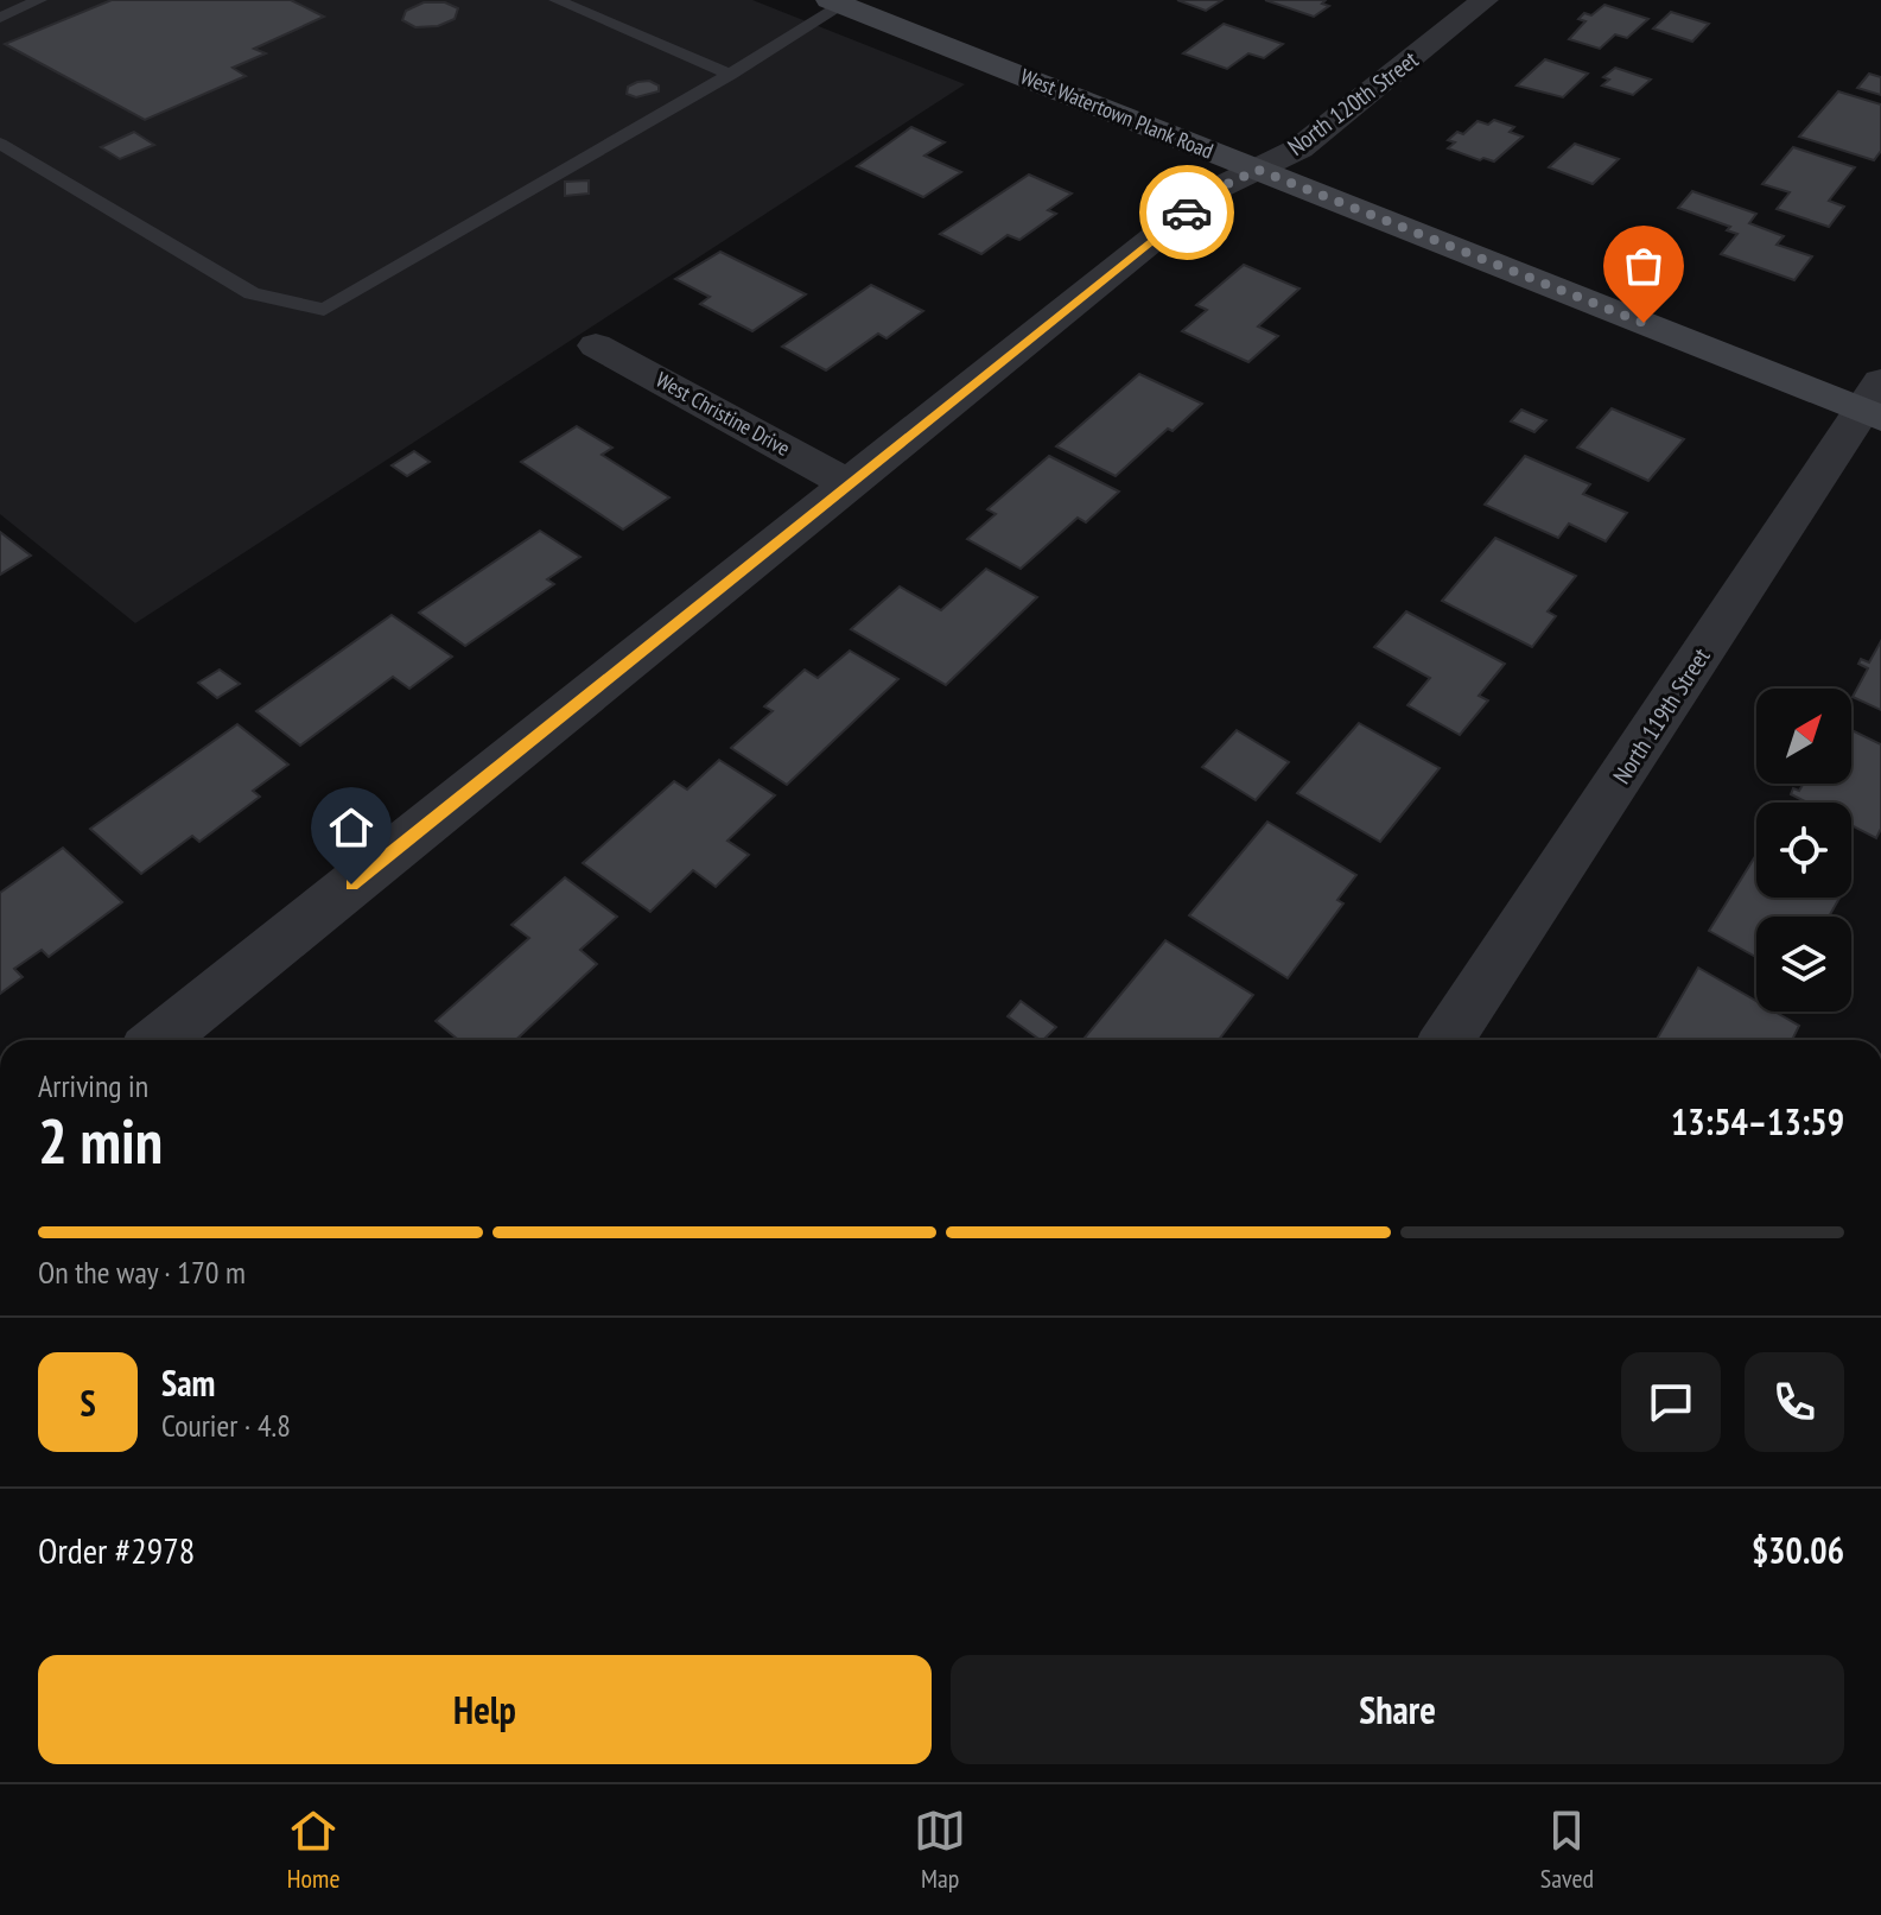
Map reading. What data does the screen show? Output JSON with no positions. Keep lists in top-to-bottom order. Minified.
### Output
{"streets":{"street":["North 120th Street","West Watertown Plank Road","West Christine Drive","North 119th Street"]},"crossings":[["North 120th Street","West Watertown Plank Road"],["North 120th Street","West Christine Drive"],["West Watertown Plank Road","North 119th Street"]],"north":"top right","page":{"heading":["2 min","Arriving in","13:54–13:59"],"panel":["Sam","Courier · 4.8","Order #2978","$30.06"],"bar":"On the way · 170 m","round":"S","buttons":["Help","Share"],"tabs":["Home","Map","Saved"]}}
